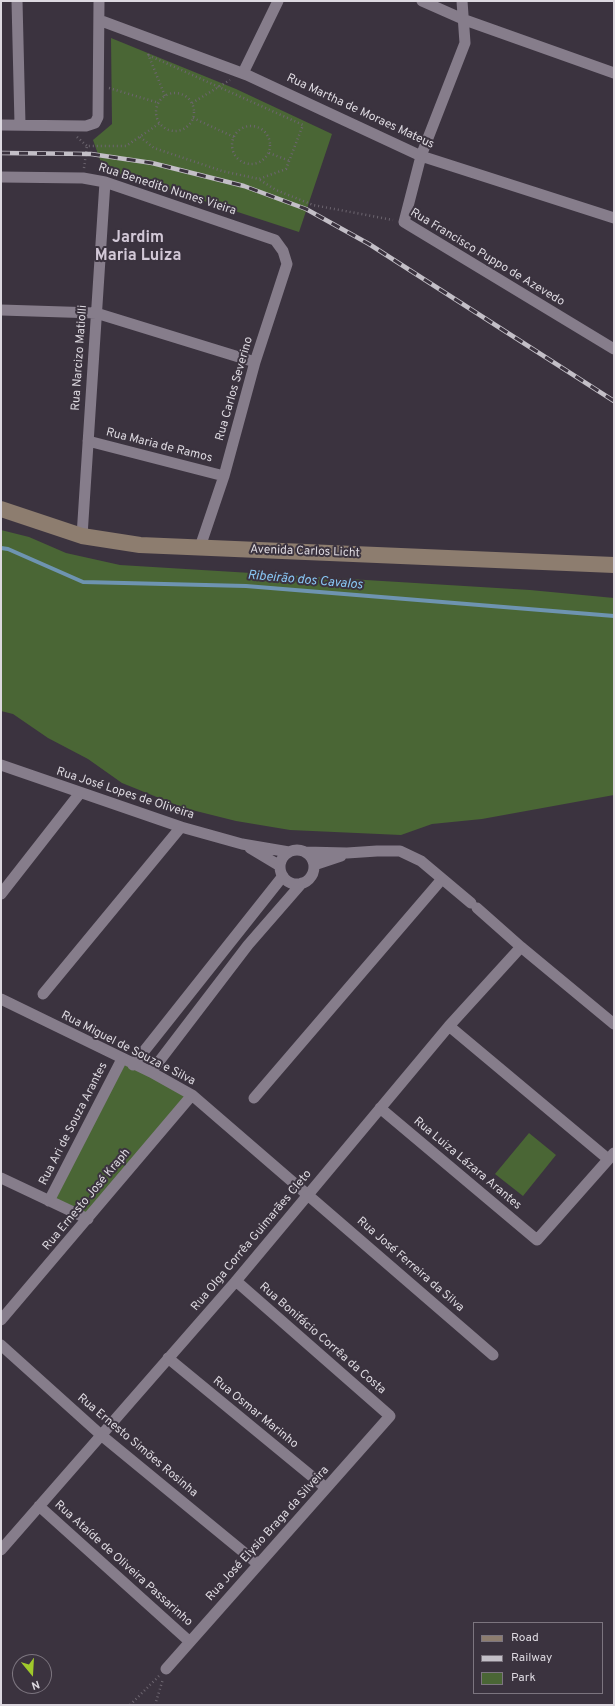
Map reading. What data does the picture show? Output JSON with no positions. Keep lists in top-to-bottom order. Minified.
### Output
{"streets":{"main road":["Avenida Carlos Licht"],"street":["Rua Martha de Moraes Mateus","Rua Benedito Nunes Vieira","Rua Francisco Puppo de Azevedo","Rua Narcizo Matiolli","Rua Carlos Severino","Rua Maria de Ramos","Rua José Lopes de Oliveira","Rua Miguel de Souza e Silva","Rua Ari de Souza Arantes","Rua Luiza Lázara Arantes","Rua Ernesto José Kraph","Rua Olga Corrêa Guimarães Cleto","Rua José Ferreira da Silva","Rua Bonifácio Corrêa da Costa","Rua Osmar Marinho","Rua Ernesto Simões Rosinha","Rua José Elysio Braga da Silveira","Rua Ataíde de Oliveira Passarinho"]},"crossings":[["Rua Benedito Nunes Vieira","Rua Narcizo Matiolli"],["Rua Benedito Nunes Vieira","Rua Carlos Severino"],["Rua Narcizo Matiolli","Rua Maria de Ramos"],["Rua Narcizo Matiolli","Avenida Carlos Licht"],["Rua Carlos Severino","Rua Maria de Ramos"],["Rua Carlos Severino","Avenida Carlos Licht"],["Rua Miguel de Souza e Silva","Rua Ari de Souza Arantes"],["Rua Miguel de Souza e Silva","Rua Ernesto José Kraph"],["Rua Miguel de Souza e Silva","Rua Olga Corrêa Guimarães Cleto"],["Rua Miguel de Souza e Silva","Rua José Ferreira da Silva"],["Rua Luiza Lázara Arantes","Rua Olga Corrêa Guimarães Cleto"],["Rua Olga Corrêa Guimarães Cleto","Rua José Ferreira da Silva"],["Rua Olga Corrêa Guimarães Cleto","Rua Bonifácio Corrêa da Costa"],["Rua Olga Corrêa Guimarães Cleto","Rua Osmar Marinho"],["Rua Olga Corrêa Guimarães Cleto","Rua Ernesto Simões Rosinha"],["Rua Olga Corrêa Guimarães Cleto","Rua Ataíde de Oliveira Passarinho"],["Rua Bonifácio Corrêa da Costa","Rua José Elysio Braga da Silveira"],["Rua Osmar Marinho","Rua José Elysio Braga da Silveira"],["Rua Ernesto Simões Rosinha","Rua José Elysio Braga da Silveira"],["Rua José Elysio Braga da Silveira","Rua Ataíde de Oliveira Passarinho"]],"districts":["Jardim Maria Luiza"],"water":["Ribeirão dos Cavalos"],"legend":["Road","Railway","Park"],"north":"bottom"}
